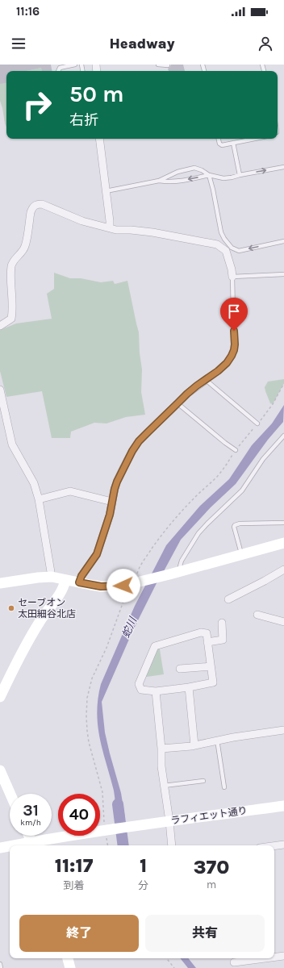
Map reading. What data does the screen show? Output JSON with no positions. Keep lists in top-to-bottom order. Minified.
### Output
{"streets":{"street":["ラフィエット通り"]},"water":["蛇川"],"places":["セーブオン 太田細谷北店"],"page":{"status":"11:16","header":"Headway","turn":["50 m","右折"],"speed":"31 km/h","limit":"40","eta":["11:17","到着","1","分","370","m"],"buttons":["終了","共有"]}}
